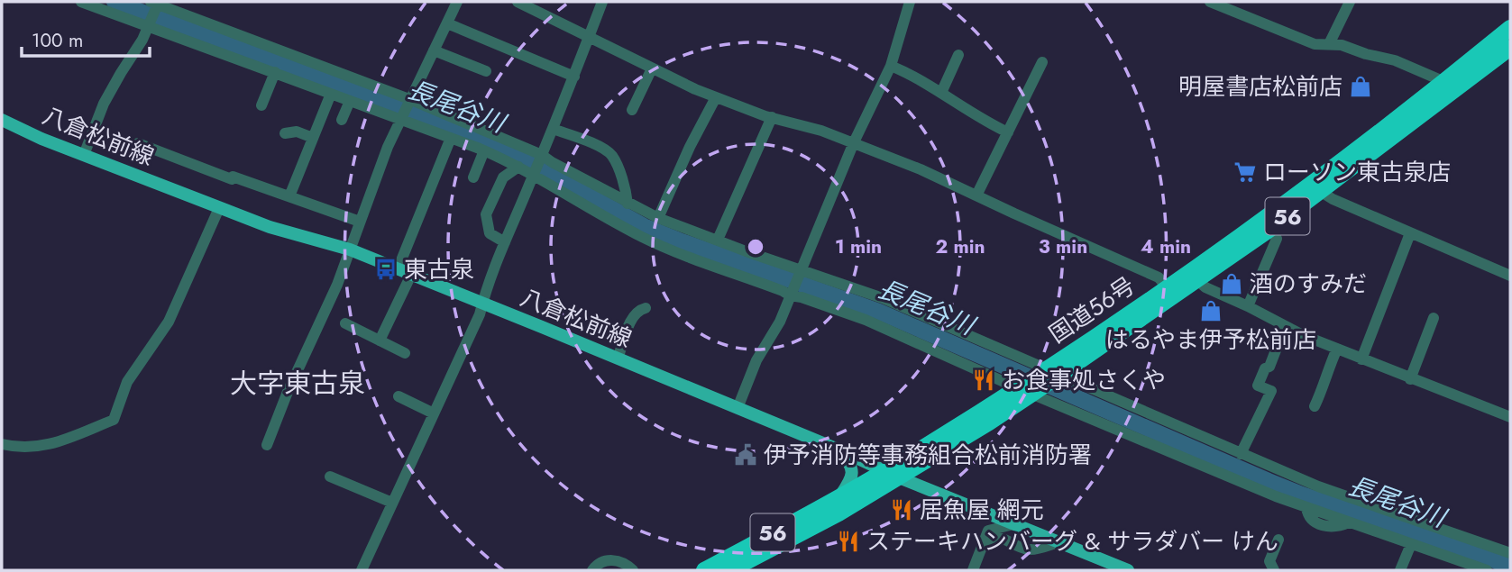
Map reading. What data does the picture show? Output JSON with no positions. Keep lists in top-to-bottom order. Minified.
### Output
{"streets":{"highway":["56","国道56号"],"main road":["八倉松前線"]},"crossings":[["八倉松前線","国道56号"]],"districts":["大字東古泉"],"water":["長尾谷川"],"places":{"shop":["明屋書店松前店","酒のすみだ","はるやま伊予松前店"],"supermarket":["ローソン東古泉店"],"bus stop":["東古泉"],"restaurant":["お食事処さくや","居魚屋 網元","ステーキハンバーグ & サラダバー けん"],"public building":["伊予消防等事務組合松前消防署"]},"scale_bar":"100 m","rings":["1 min","2 min","3 min","4 min"]}
